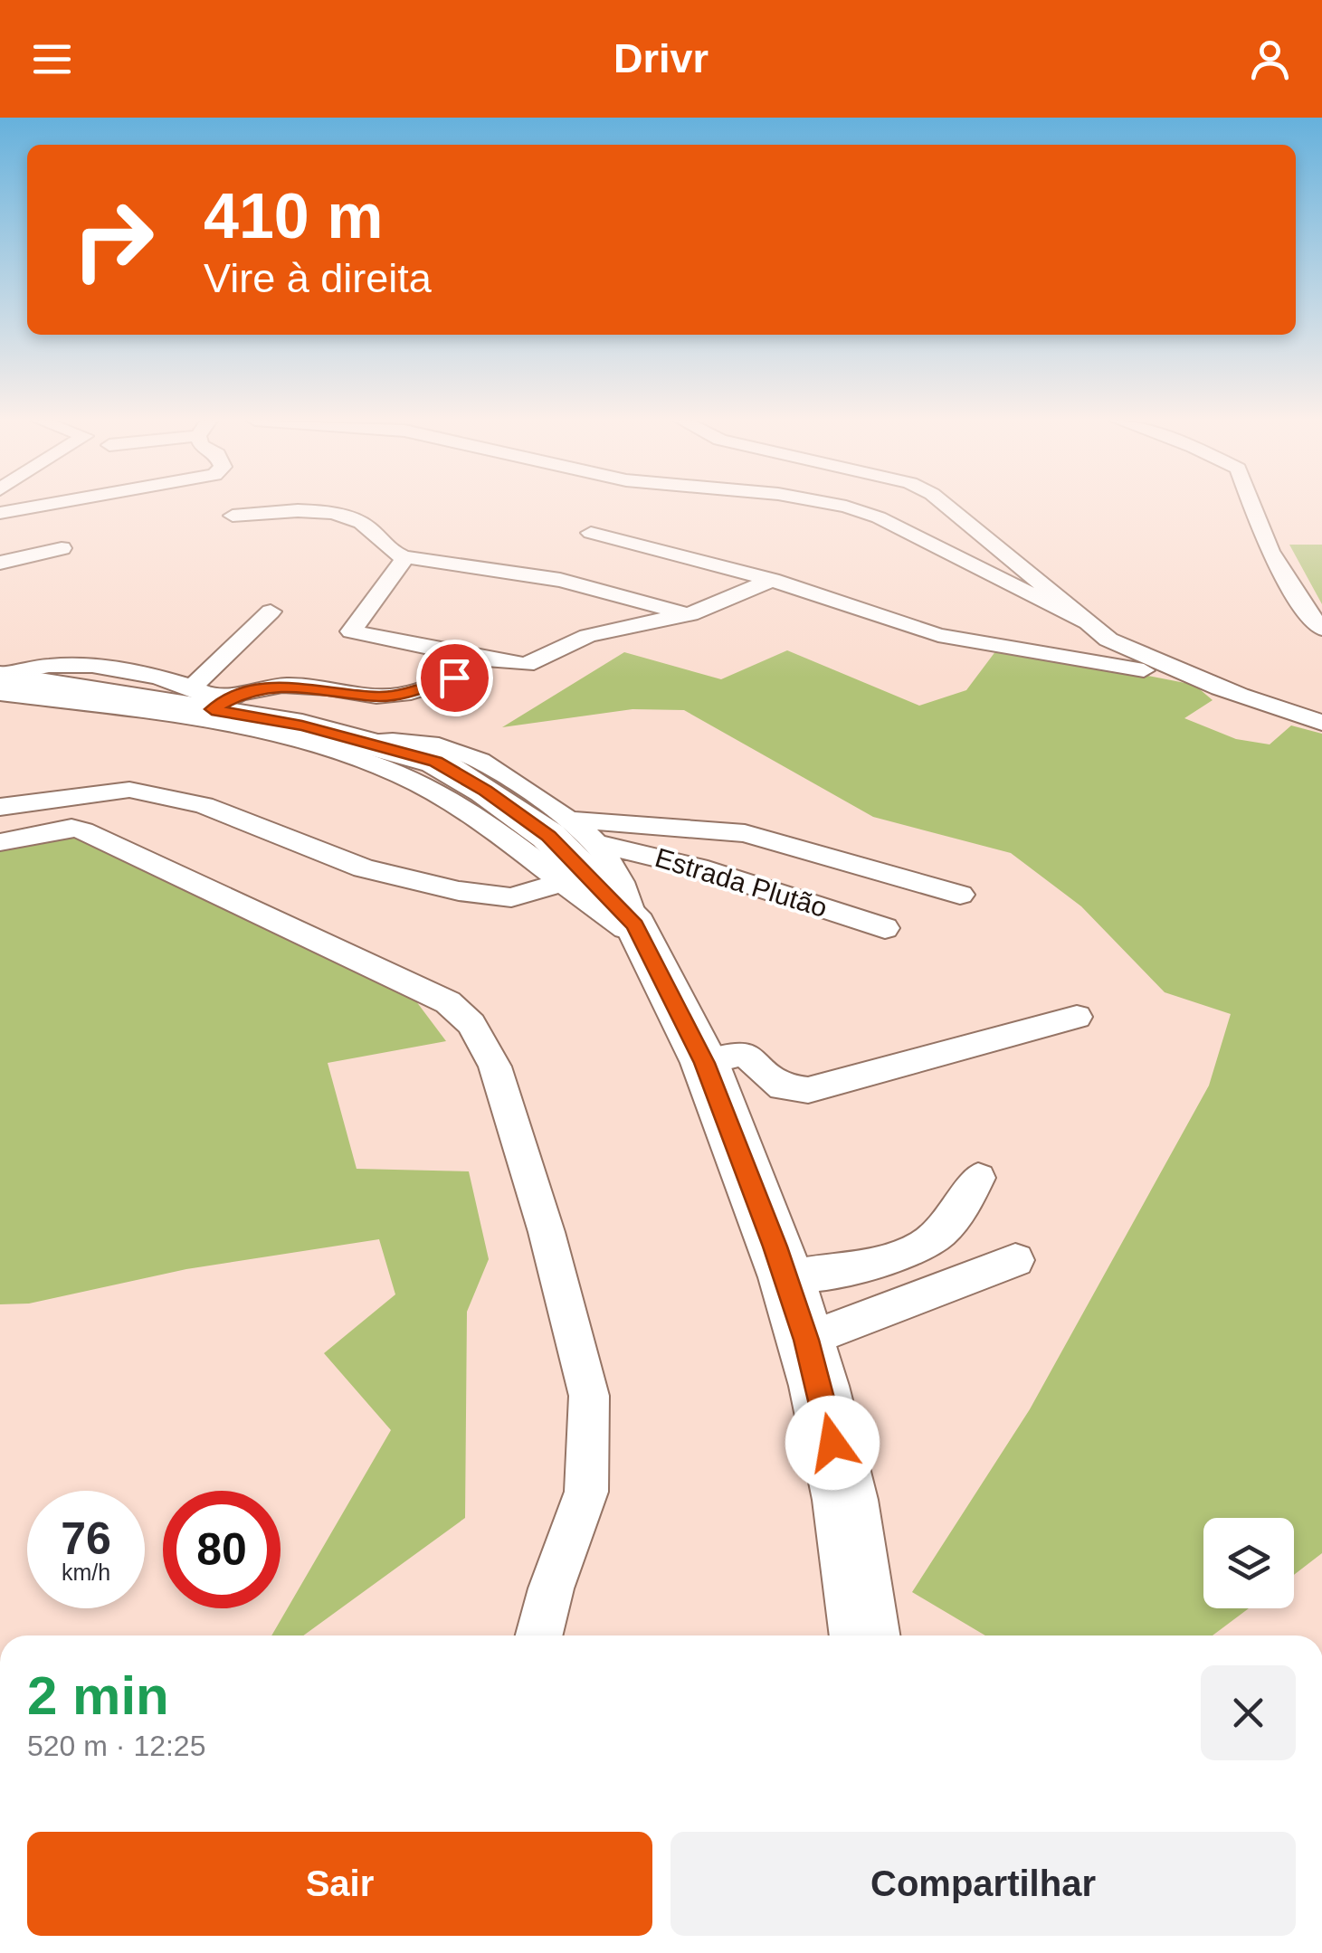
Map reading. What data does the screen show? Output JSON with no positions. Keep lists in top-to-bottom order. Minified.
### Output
{"streets":{"street":["Estrada Plutão"]},"page":{"header":"Drivr","turn":["410 m","Vire à direita"],"speed":"76 km/h","limit":"80","heading":["2 min","520 m · 12:25"],"buttons":["Sair","Compartilhar"]}}
